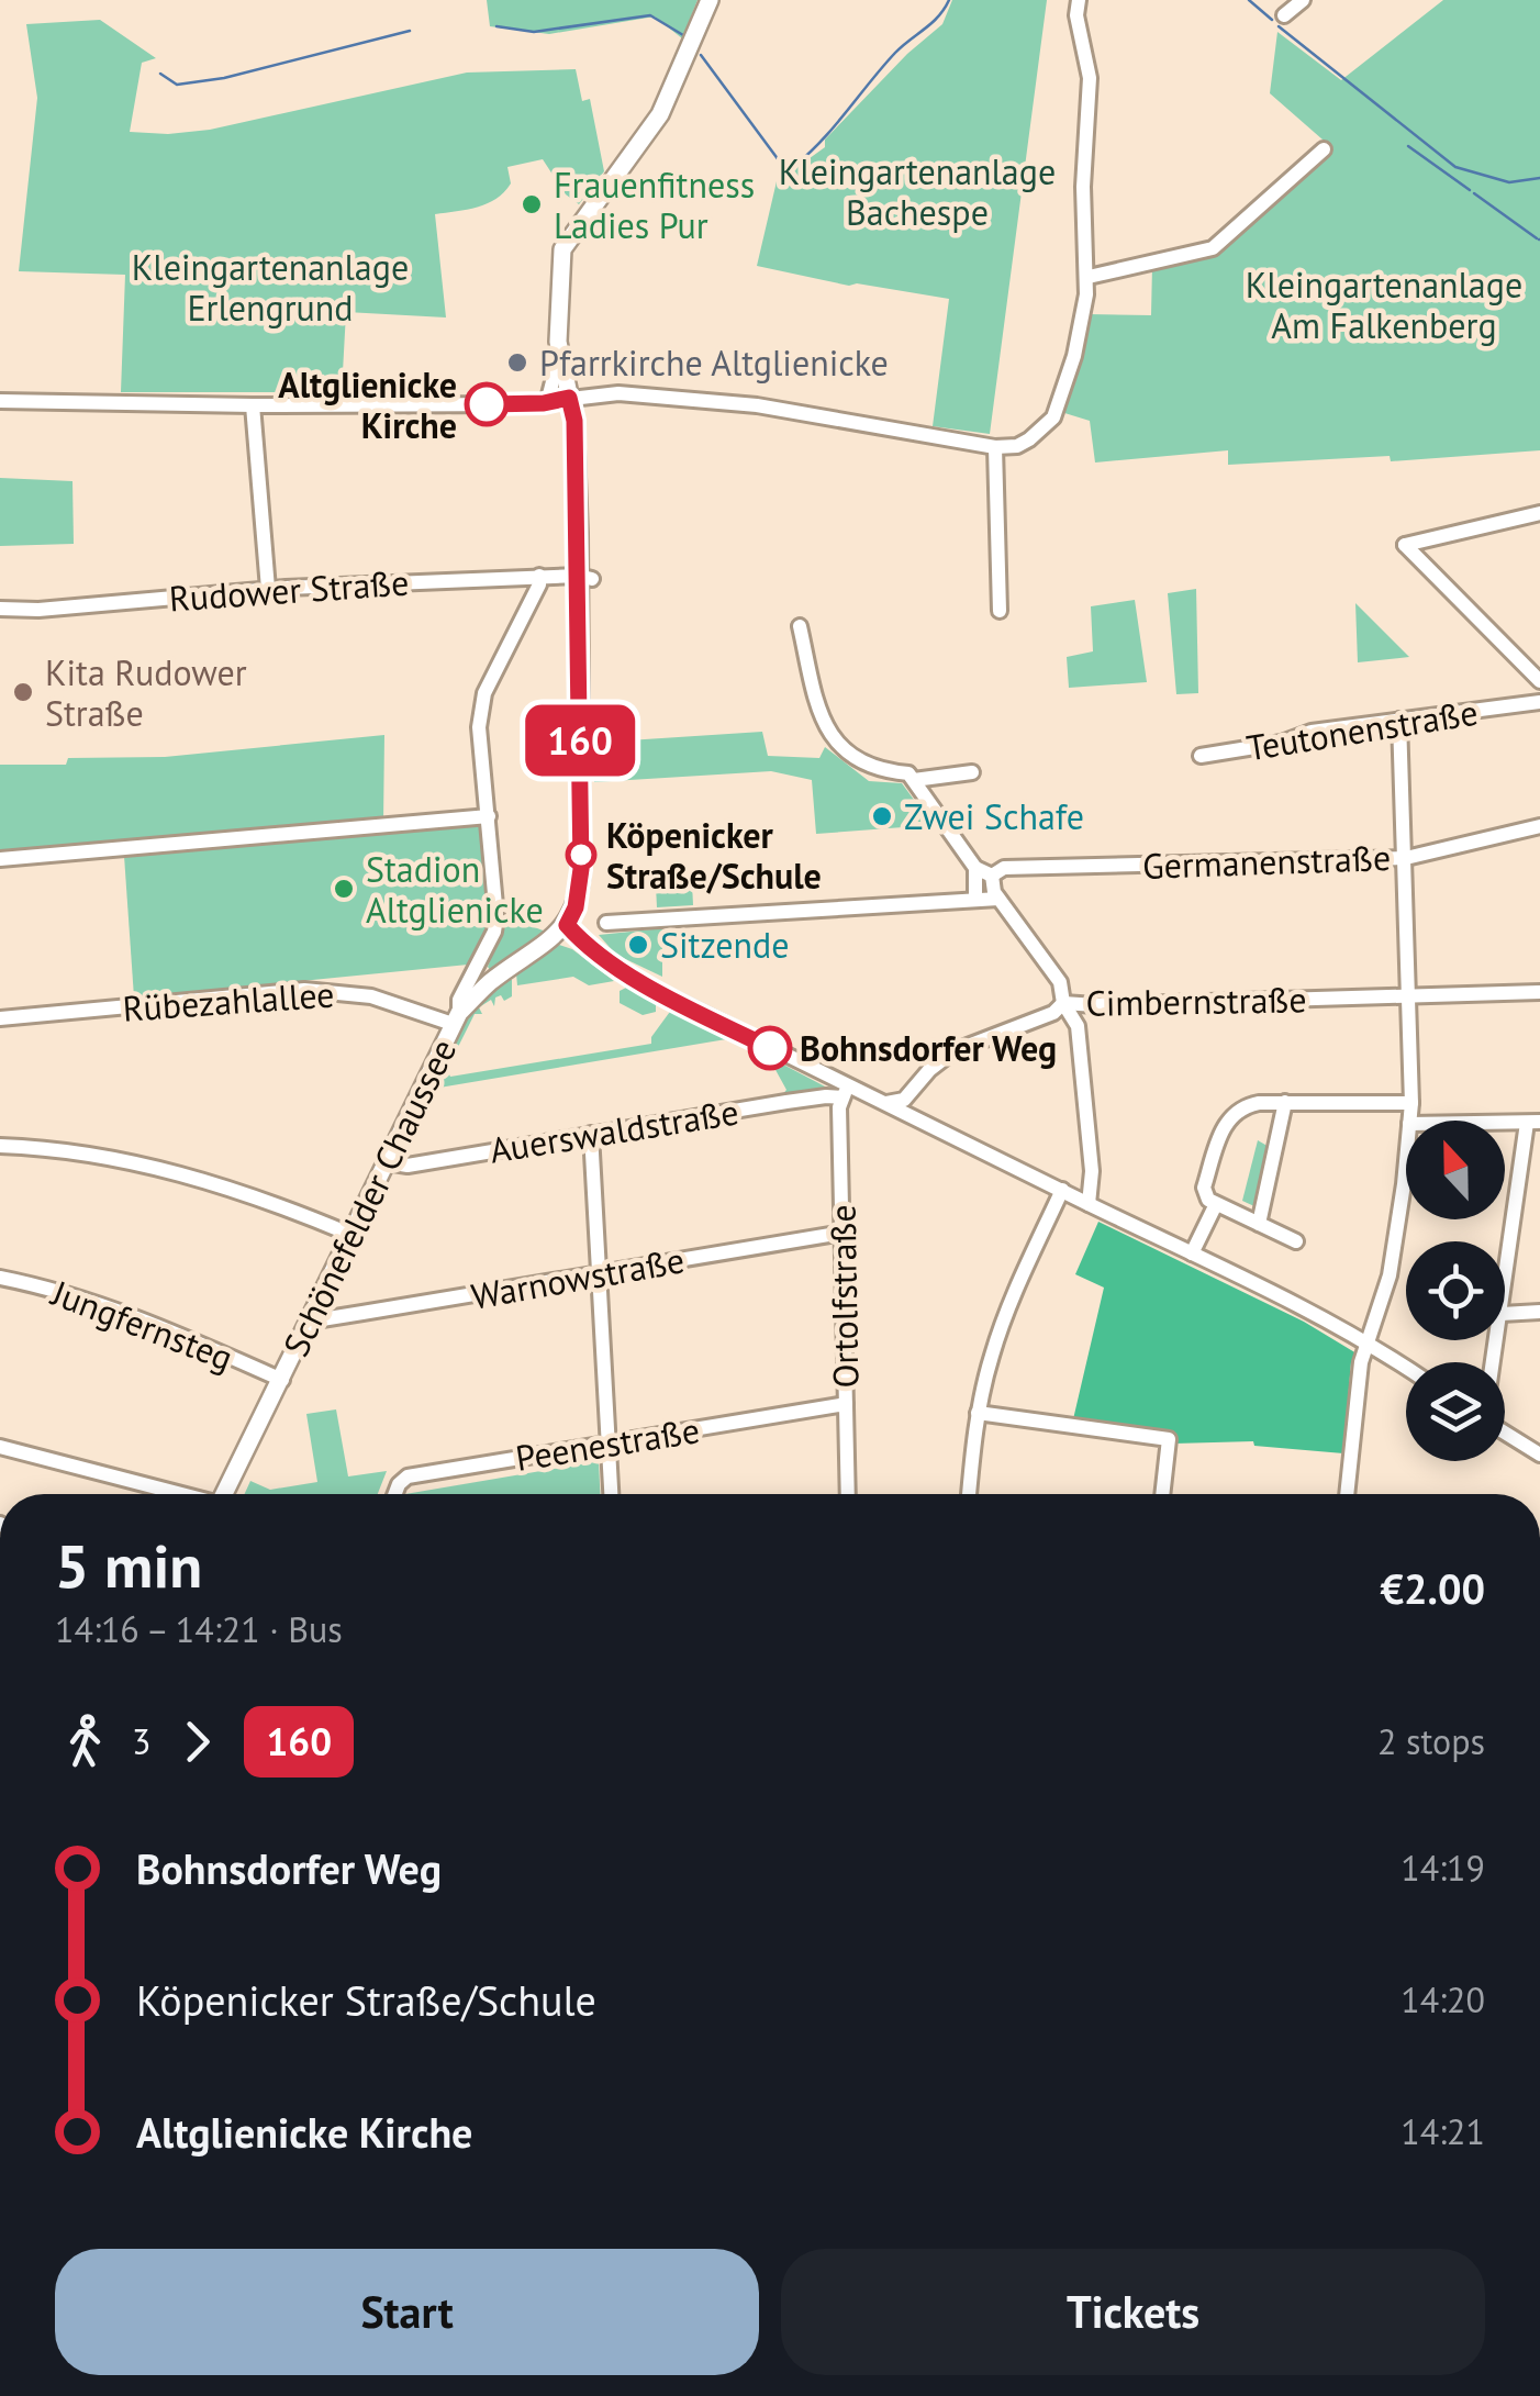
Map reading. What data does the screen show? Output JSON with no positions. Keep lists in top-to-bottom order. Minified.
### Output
{"streets":{"main road":["Schönefelder Chaussee"],"street":["Rudower Straße","Teutonenstraße","Germanenstraße","Rübezahlallee","Cimbernstraße","Auerswaldstraße","Warnowstraße","Ortolfstraße","Jungfernsteg","Peenestraße"]},"crossings":[["Rübezahlallee","Schönefelder Chaussee"],["Auerswaldstraße","Schönefelder Chaussee"],["Auerswaldstraße","Ortolfstraße"],["Schönefelder Chaussee","Warnowstraße"],["Schönefelder Chaussee","Jungfernsteg"],["Warnowstraße","Ortolfstraße"],["Ortolfstraße","Peenestraße"]],"parks":["Kleingartenanlage Bachespe","Kleingartenanlage Erlengrund","Kleingartenanlage Am Falkenberg"],"places":["Frauenfitness Ladies Pur","Pfarrkirche Altglienicke","Altglienicke Kirche","Kita Rudower Straße","Zwei Schafe","Köpenicker Straße/Schule","Stadion Altglienicke","Sitzende","Bohnsdorfer Weg"],"lines":["bus line 160"],"north":"top","page":{"on_map":"160","heading":["5 min","14:16 – 14:21 · Bus","€2.00"],"legs":["3","160","2 stops"],"list":[{"name":"Bohnsdorfer Weg","value":"14:19"},{"name":"Köpenicker Straße/Schule","value":"14:20"},{"name":"Altglienicke Kirche","value":"14:21"}],"buttons":["Start","Tickets"]}}
